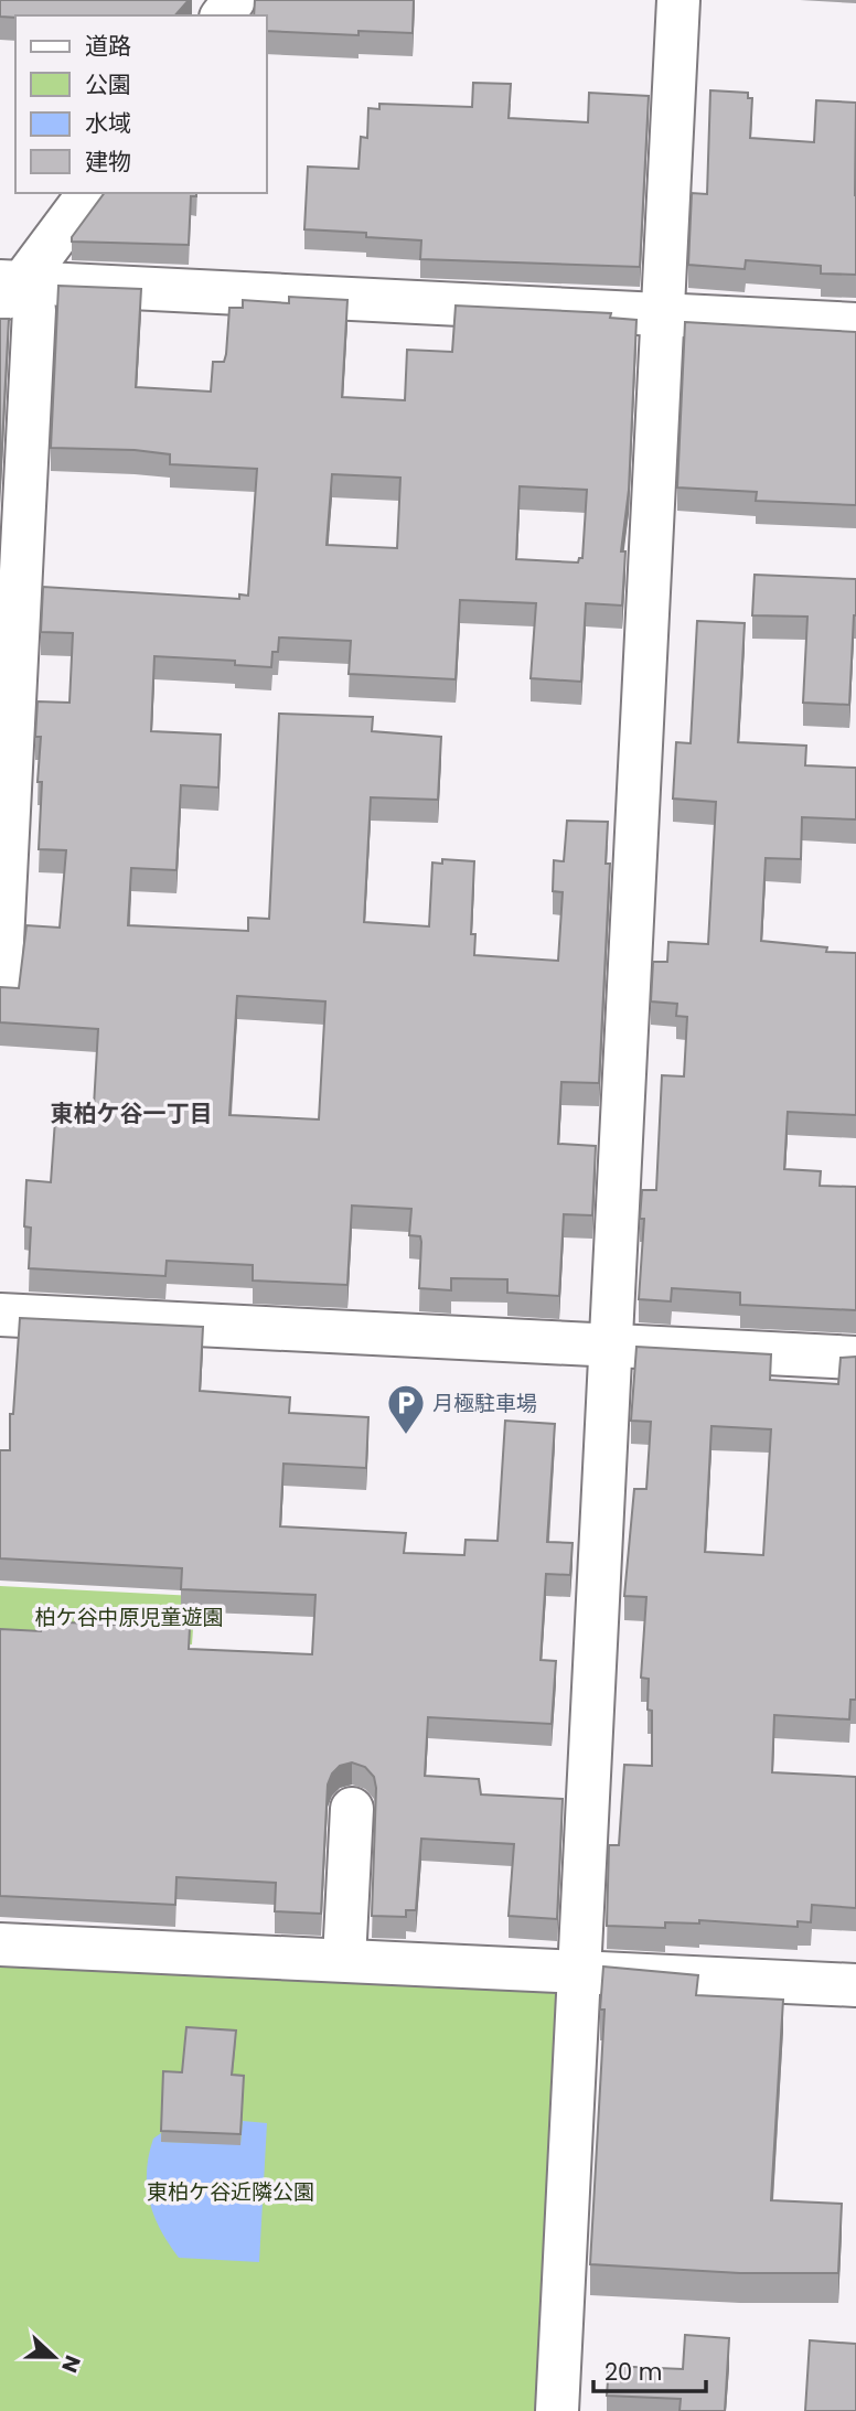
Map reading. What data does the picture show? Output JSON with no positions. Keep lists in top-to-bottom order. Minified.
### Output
{"districts":["東柏ケ谷一丁目"],"parks":["柏ケ谷中原児童遊園","東柏ケ谷近隣公園"],"places":{"parking":["月極駐車場"]},"legend":["道路","公園","水域","建物"],"scale_bar":"20 m","north":"right"}
